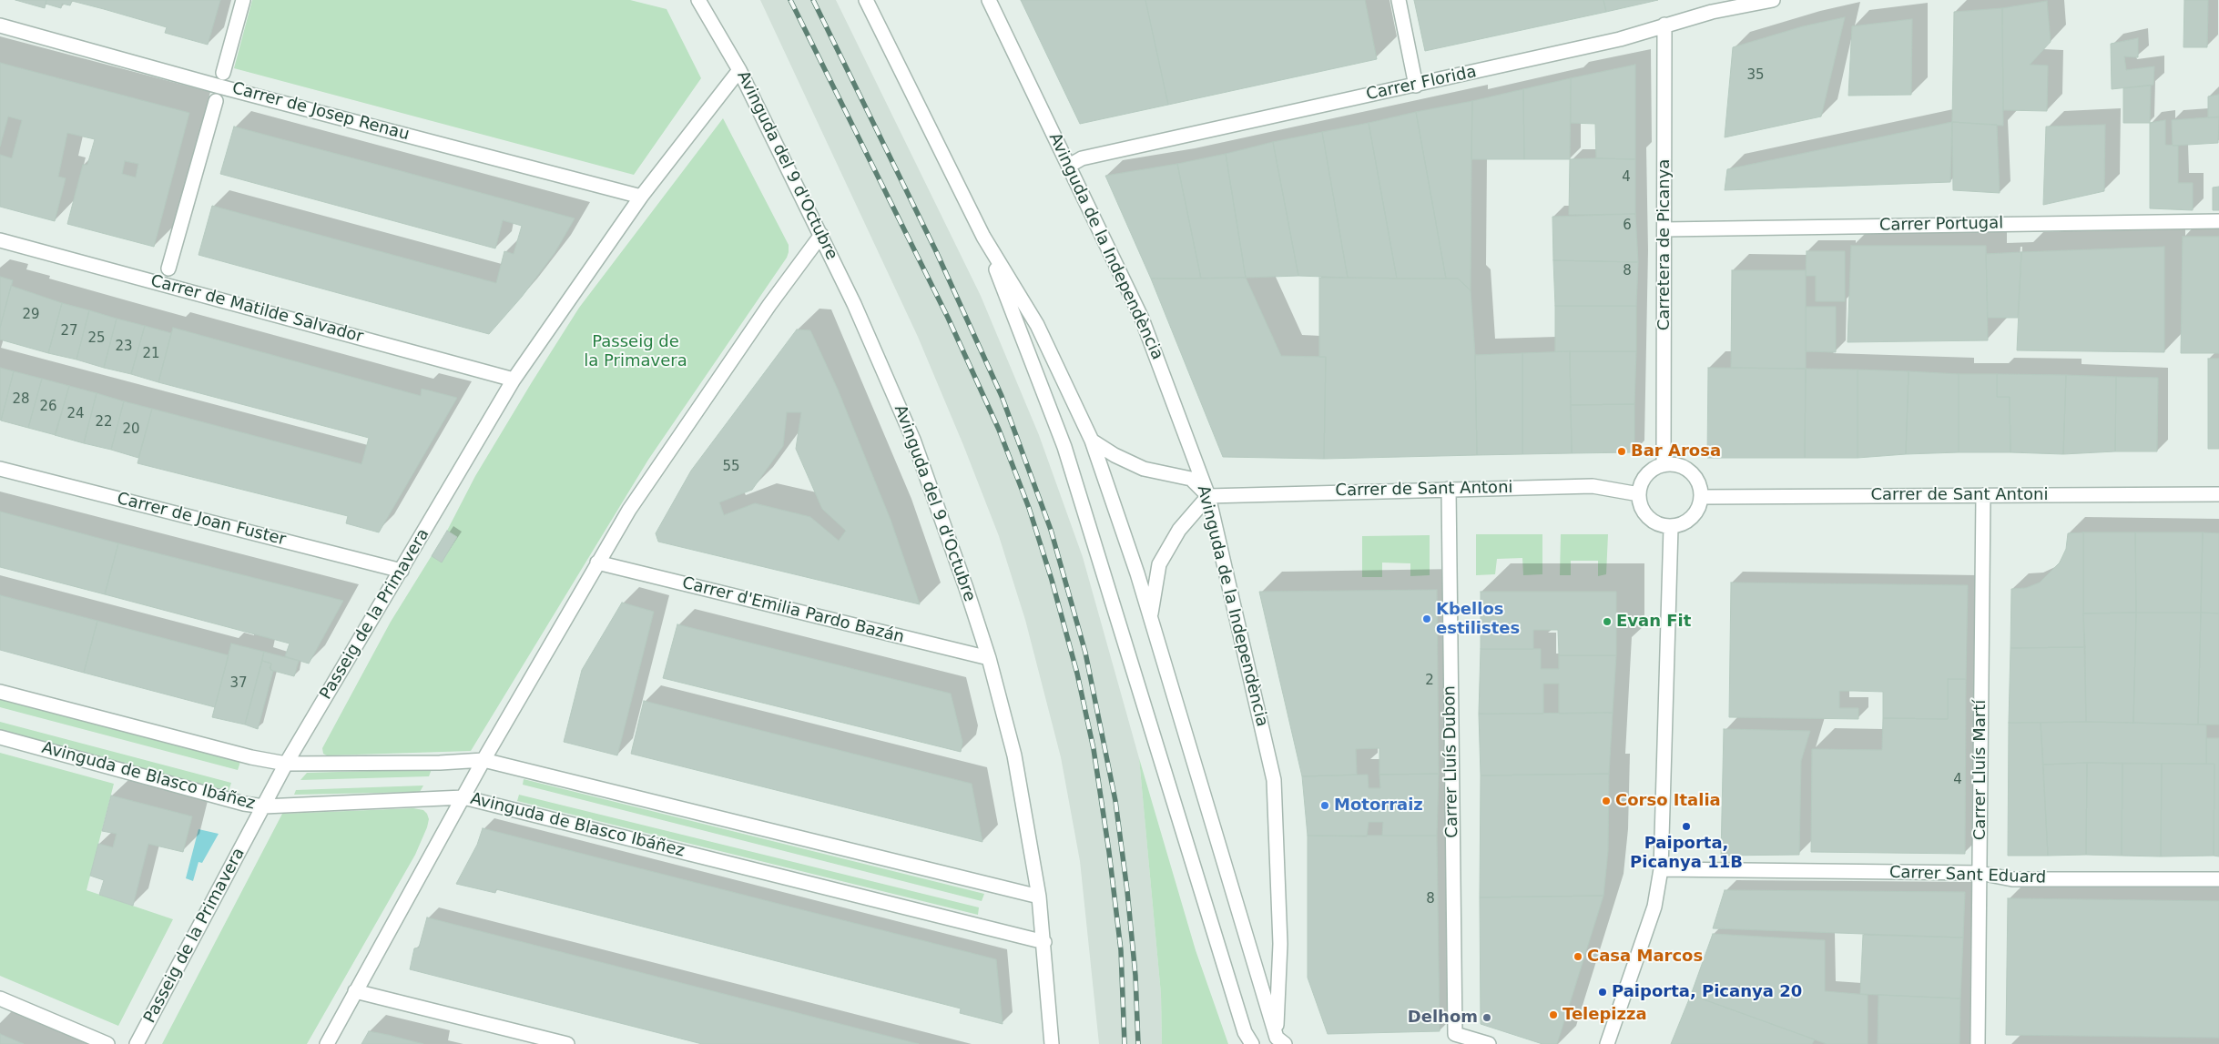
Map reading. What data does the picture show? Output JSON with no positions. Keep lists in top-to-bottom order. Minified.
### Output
{"streets":{"street":["Carrer Florida","Carrer de Josep Renau","Avinguda del 9 d'Octubre","Carrer Portugal","Carretera de Picanya","Avinguda de la Independència","Carrer de Matilde Salvador","Carrer de Sant Antoni","Carrer de Joan Fuster","Carrer d'Emilia Pardo Bazán","Passeig de la Primavera","Carrer Lluís Dubon","Carrer Lluís Martí","Avinguda de Blasco Ibáñez","Carrer Sant Eduard"]},"crossings":[["Carrer Florida","Carretera de Picanya"],["Carrer Florida","Avinguda de la Independència"],["Carrer de Josep Renau","Passeig de la Primavera"],["Avinguda del 9 d'Octubre","Carrer d'Emilia Pardo Bazán"],["Avinguda del 9 d'Octubre","Passeig de la Primavera"],["Avinguda del 9 d'Octubre","Avinguda de Blasco Ibáñez"],["Carrer Portugal","Carretera de Picanya"],["Carretera de Picanya","Carrer de Sant Antoni"],["Avinguda de la Independència","Carrer de Sant Antoni"],["Carrer de Matilde Salvador","Passeig de la Primavera"],["Carrer de Sant Antoni","Carrer Lluís Dubon"],["Carrer de Sant Antoni","Carrer Lluís Martí"],["Carrer de Joan Fuster","Passeig de la Primavera"],["Passeig de la Primavera","Avinguda de Blasco Ibáñez"],["Carrer Lluís Martí","Carrer Sant Eduard"]],"parks":["Passeig de la Primavera"],"places":["Bar Arosa","Kbellos estilistes","Evan Fit","Corso Italia","Motorraiz","Paiporta, Picanya 11B","Casa Marcos","Paiporta, Picanya 20","Telepizza","Delhom"],"house_numbers":["35","4","6","8","29","27","25","23","21","28","26","24","22","20","55","2","37","4","8"]}
